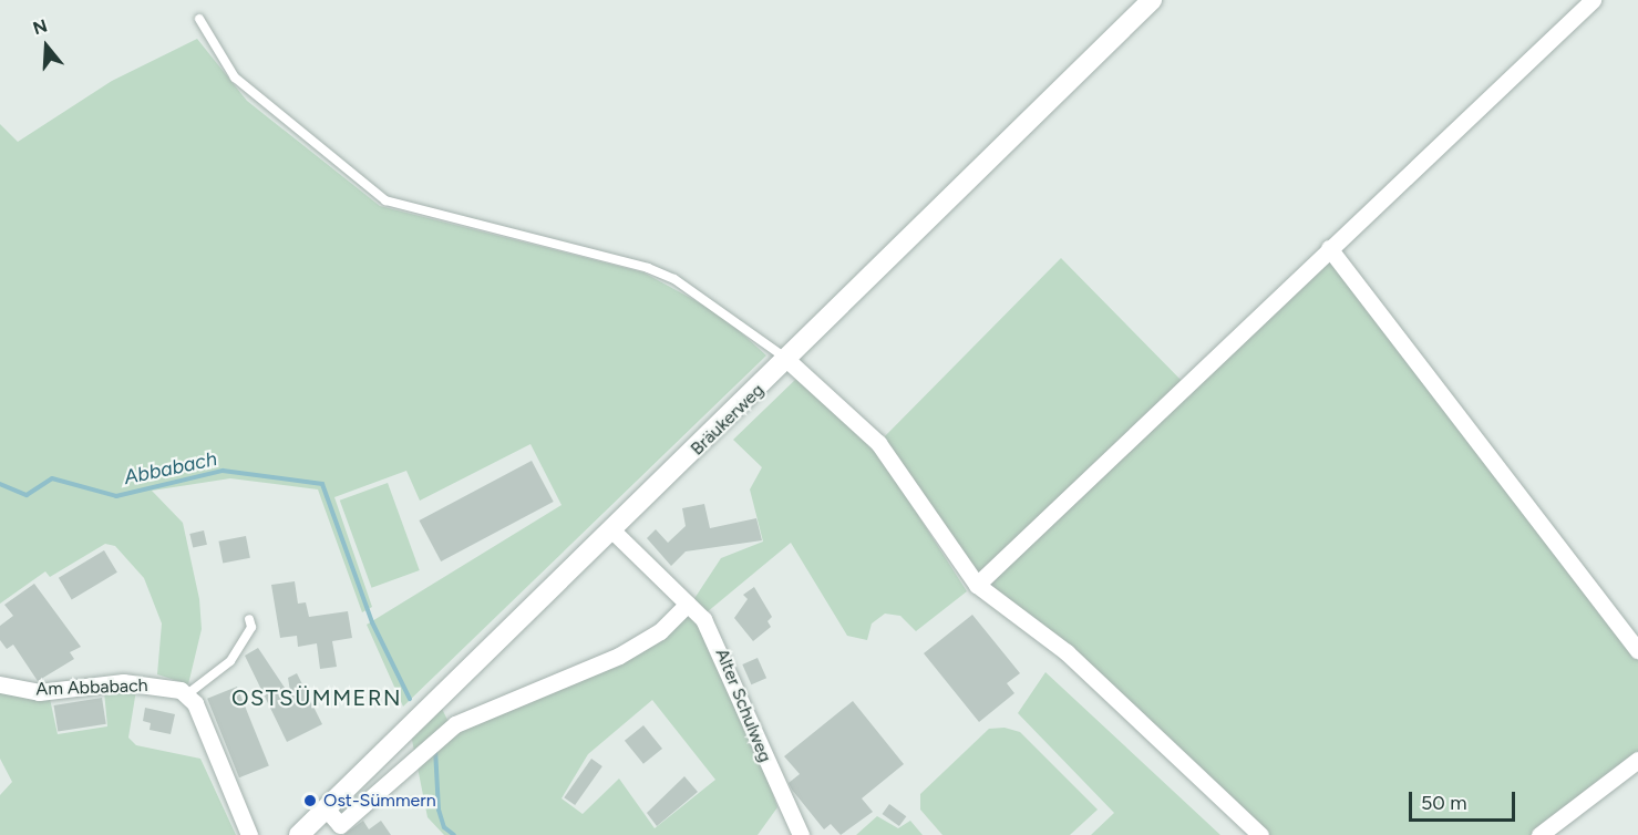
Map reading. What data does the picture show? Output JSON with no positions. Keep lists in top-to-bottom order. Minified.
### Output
{"streets":{"main road":["Bräukerweg"],"street":["Am Abbabach","Alter Schulweg"]},"crossings":[["Bräukerweg","Alter Schulweg"]],"districts":["OSTSÜMMERN"],"water":["Abbabach"],"places":["Ost-Sümmern"],"scale_bar":"50 m","north":"top"}
